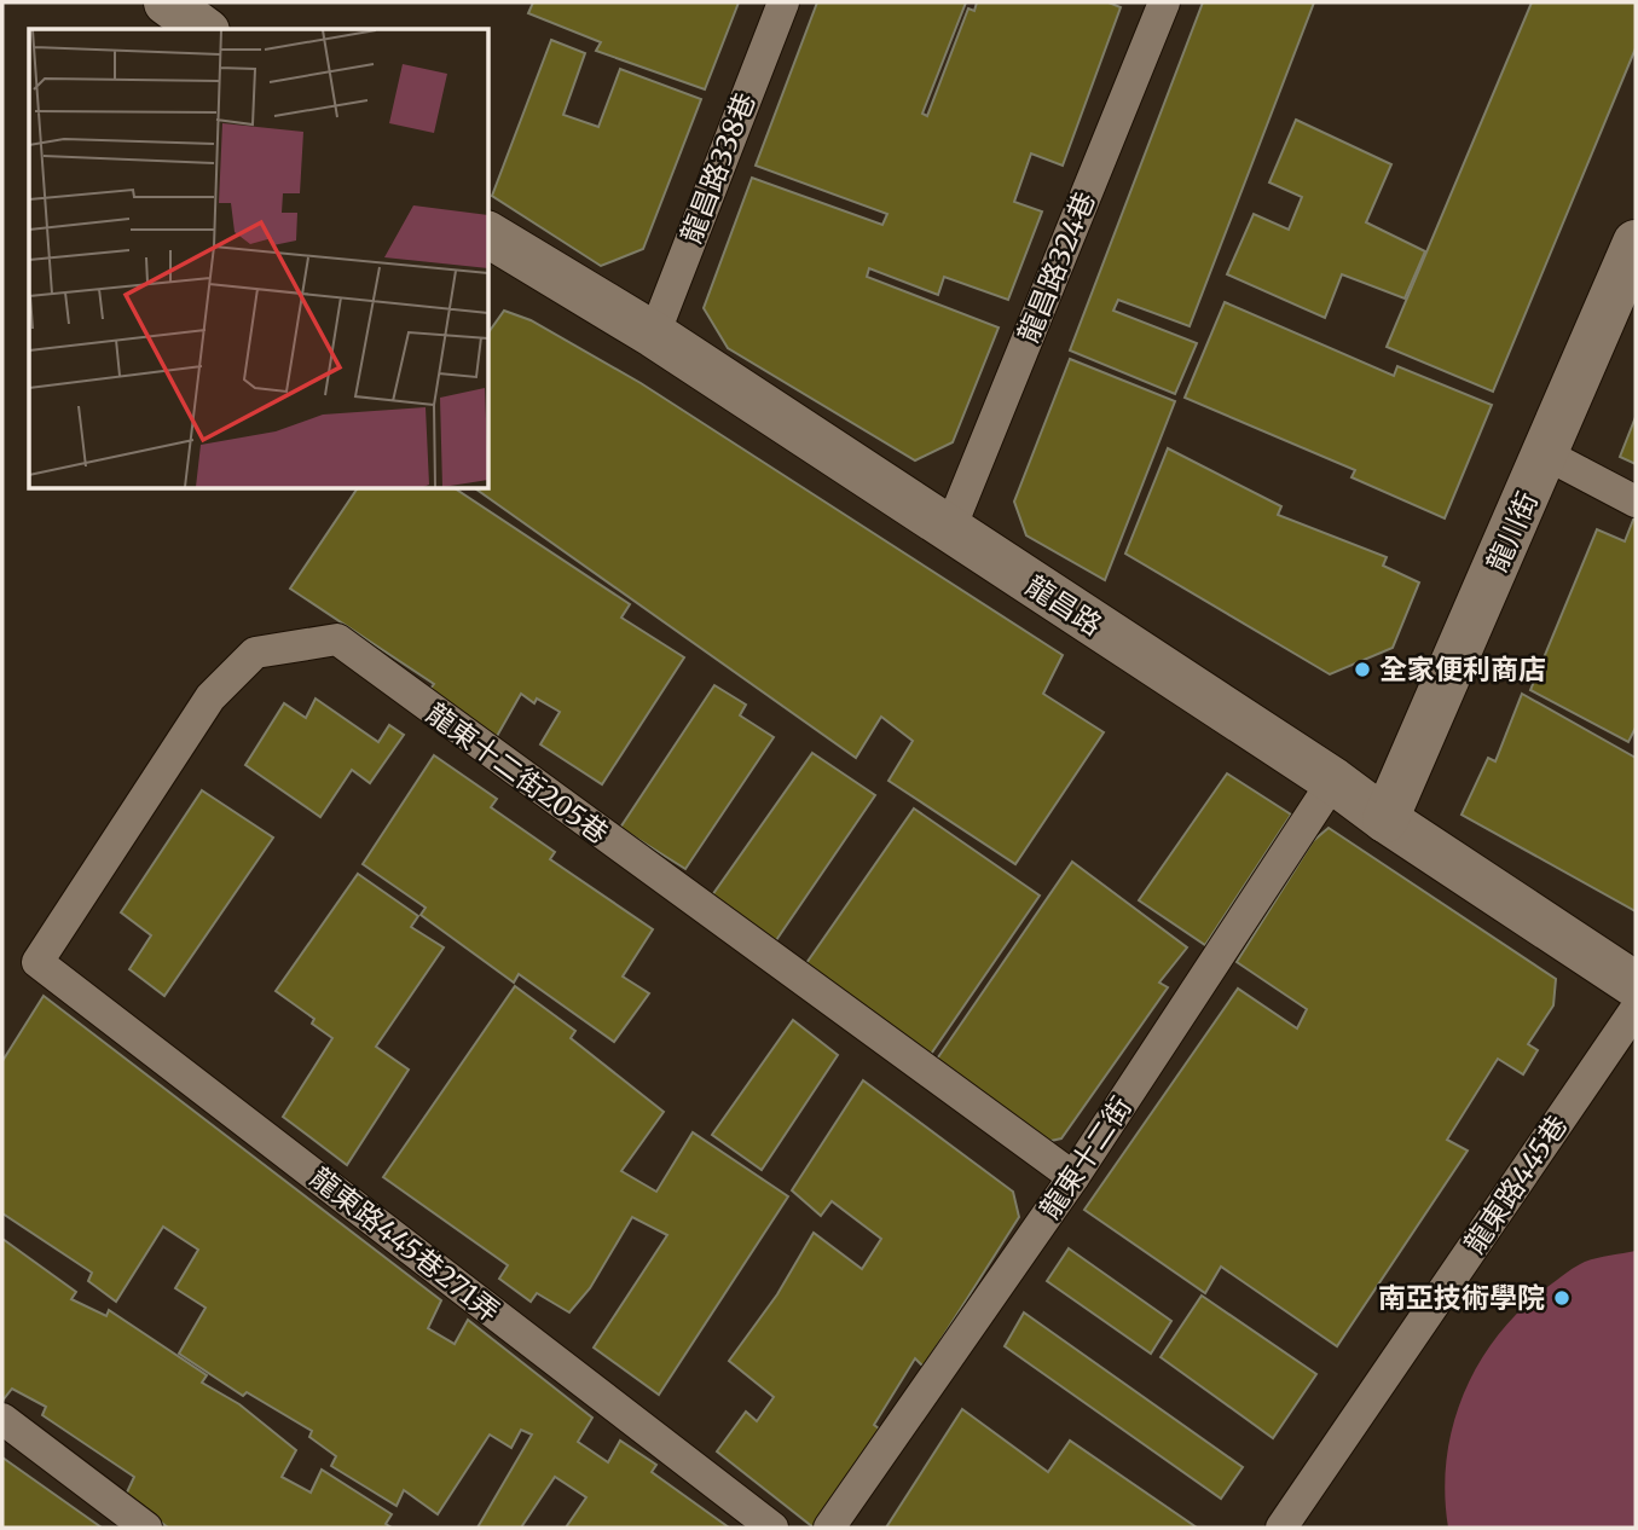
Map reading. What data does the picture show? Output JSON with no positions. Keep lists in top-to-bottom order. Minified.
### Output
{"streets":{"street":["龍川街","龍昌路"],"lane":["龍昌路338巷","龍昌路324巷","龍東十二街205巷","龍東十二街","龍東路445巷","龍東路445巷271弄"]},"crossings":[["龍昌路338巷","龍昌路"],["龍昌路324巷","龍昌路"],["龍川街","龍昌路"],["龍昌路","龍東十二街"],["龍東十二街205巷","龍東十二街"],["龍東十二街205巷","龍東路445巷271弄"]],"places":["全家便利商店","南亞技術學院"]}
